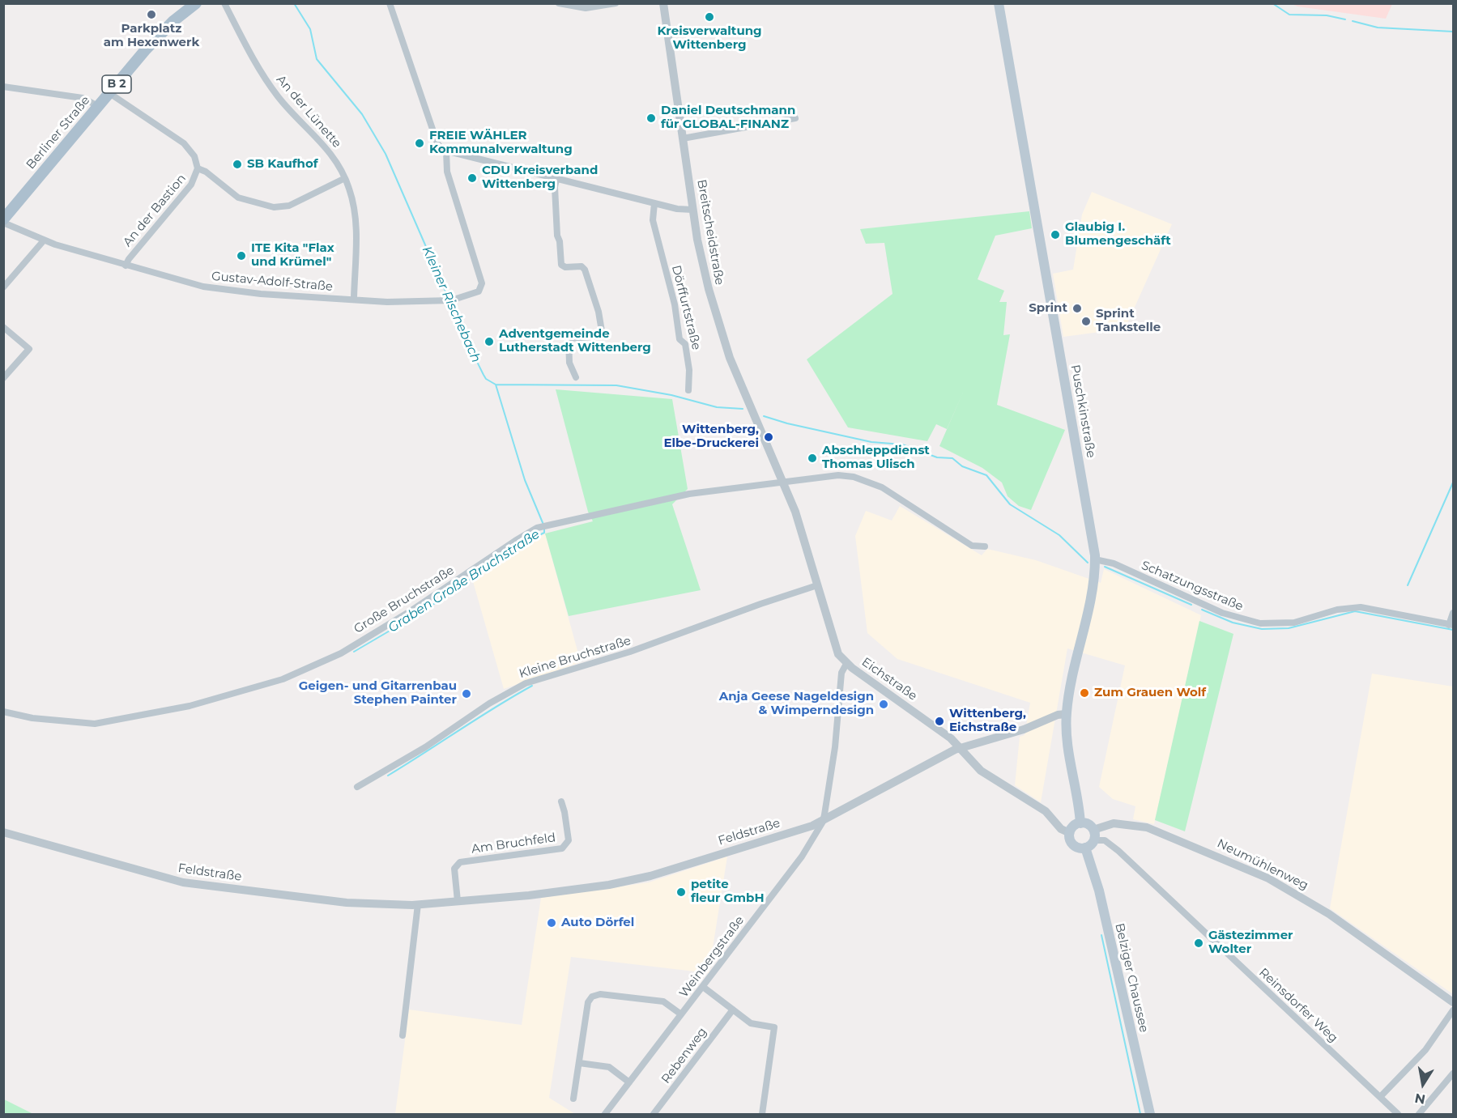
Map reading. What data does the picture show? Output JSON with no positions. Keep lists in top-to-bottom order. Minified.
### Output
{"streets":{"main road":["B 2","Berliner Straße","Puschkinstraße","Belziger Chaussee"],"street":["An der Lünette","An der Bastion","Breitscheidstraße","Gustav-Adolf-Straße","Dörffurtstraße","Schatzungsstraße","Große Bruchstraße","Kleine Bruchstraße","Eichstraße","Feldstraße","Am Bruchfeld","Neumühlenweg","Weinbergstraße","Reinsdorfer Weg","Rebenweg"]},"crossings":[["An der Lünette","Gustav-Adolf-Straße"],["Berliner Straße","Gustav-Adolf-Straße"],["An der Bastion","Gustav-Adolf-Straße"],["Breitscheidstraße","Große Bruchstraße"],["Breitscheidstraße","Eichstraße"],["Puschkinstraße","Schatzungsstraße"],["Puschkinstraße","Eichstraße"],["Puschkinstraße","Feldstraße"],["Puschkinstraße","Neumühlenweg"],["Puschkinstraße","Belziger Chaussee"],["Puschkinstraße","Reinsdorfer Weg"],["Große Bruchstraße","Eichstraße"],["Kleine Bruchstraße","Eichstraße"],["Eichstraße","Feldstraße"],["Eichstraße","Neumühlenweg"],["Eichstraße","Weinbergstraße"],["Eichstraße","Belziger Chaussee"],["Eichstraße","Reinsdorfer Weg"],["Feldstraße","Am Bruchfeld"],["Feldstraße","Weinbergstraße"],["Neumühlenweg","Belziger Chaussee"],["Neumühlenweg","Reinsdorfer Weg"],["Belziger Chaussee","Reinsdorfer Weg"]],"water":["Kleiner Rischebach","Graben Große Bruchstraße"],"places":["Parkplatz am Hexenwerk","Kreisverwaltung Wittenberg","Daniel Deutschmann für GLOBAL-FINANZ","FREIE WÄHLER Kommunalverwaltung","SB Kaufhof","CDU Kreisverband Wittenberg","Glaubig I. Blumengeschäft","ITE Kita \"Flax und Krümel\"","Sprint","Sprint Tankstelle","Adventgemeinde Lutherstadt Wittenberg","Wittenberg, Elbe-Druckerei","Abschleppdienst Thomas Ulisch","Zum Grauen Wolf","Geigen- und Gitarrenbau Stephen Painter","Anja Geese Nageldesign & Wimperndesign","Wittenberg, Eichstraße","petite fleur GmbH","Auto Dörfel","Gästezimmer Wolter"],"north":"bottom"}
